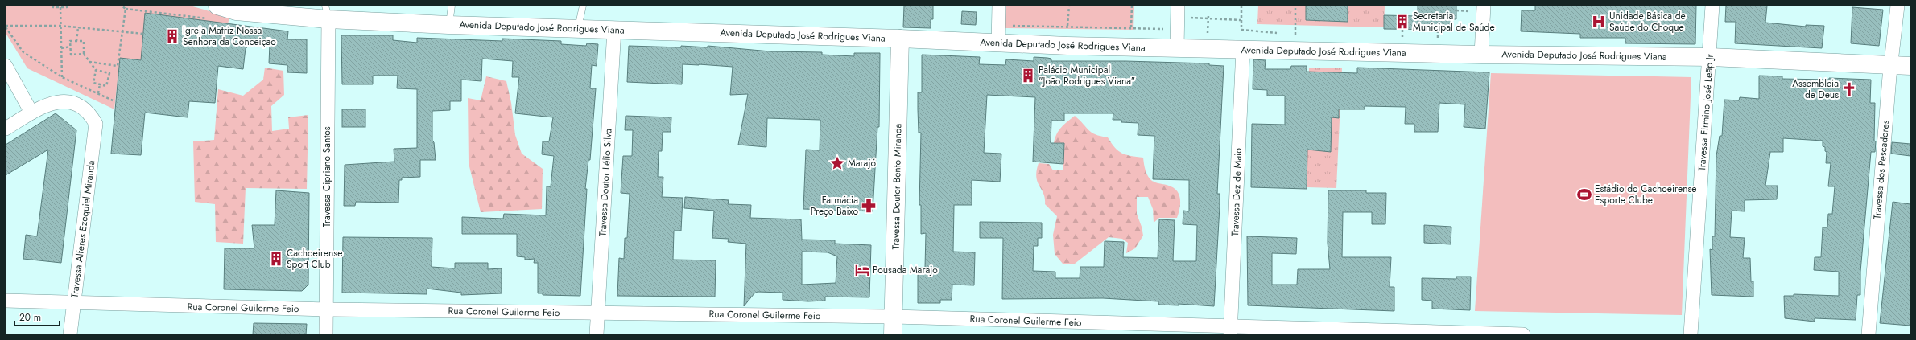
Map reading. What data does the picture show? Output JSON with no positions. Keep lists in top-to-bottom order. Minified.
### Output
{"streets":{"street":["Avenida Deputado José Rodrigues Viana","Travessa Firmino José Leãp Jr","Travessa dos Pescadores","Travessa Cipriano Santos","Travessa Doutor Lélio Silva","Travessa Doutor Bento Miranda","Travessa Dez de Maio","Travessa Alferes Ezequiel Miranda","Rua Coronel Guilerme Feio"]},"crossings":[["Avenida Deputado José Rodrigues Viana","Travessa Firmino José Leãp Jr"],["Avenida Deputado José Rodrigues Viana","Travessa dos Pescadores"],["Avenida Deputado José Rodrigues Viana","Travessa Cipriano Santos"],["Avenida Deputado José Rodrigues Viana","Travessa Doutor Lélio Silva"],["Avenida Deputado José Rodrigues Viana","Travessa Doutor Bento Miranda"],["Avenida Deputado José Rodrigues Viana","Travessa Dez de Maio"],["Travessa Cipriano Santos","Rua Coronel Guilerme Feio"],["Travessa Doutor Lélio Silva","Rua Coronel Guilerme Feio"],["Travessa Doutor Bento Miranda","Rua Coronel Guilerme Feio"],["Travessa Dez de Maio","Rua Coronel Guilerme Feio"],["Travessa Alferes Ezequiel Miranda","Rua Coronel Guilerme Feio"]],"places":{"building":["Secretaria Municipal de Saúde","Igreja Matriz Nossa Senhora da Conceição","Palácio Municipal \"João Rodrigues Viana\"","Cachoeirense Sport Club"],"hospital":["Unidade Básica de Saúde do Choque"],"church":["Assembleia de Deus"],"place":["Marajó"],"sports":["Estádio do Cachoeirense Esporte Clube"],"pharmacy":["Farmácia Preço Baixo"],"hotel":["Pousada Marajo"]},"scale_bar":"20 m"}
